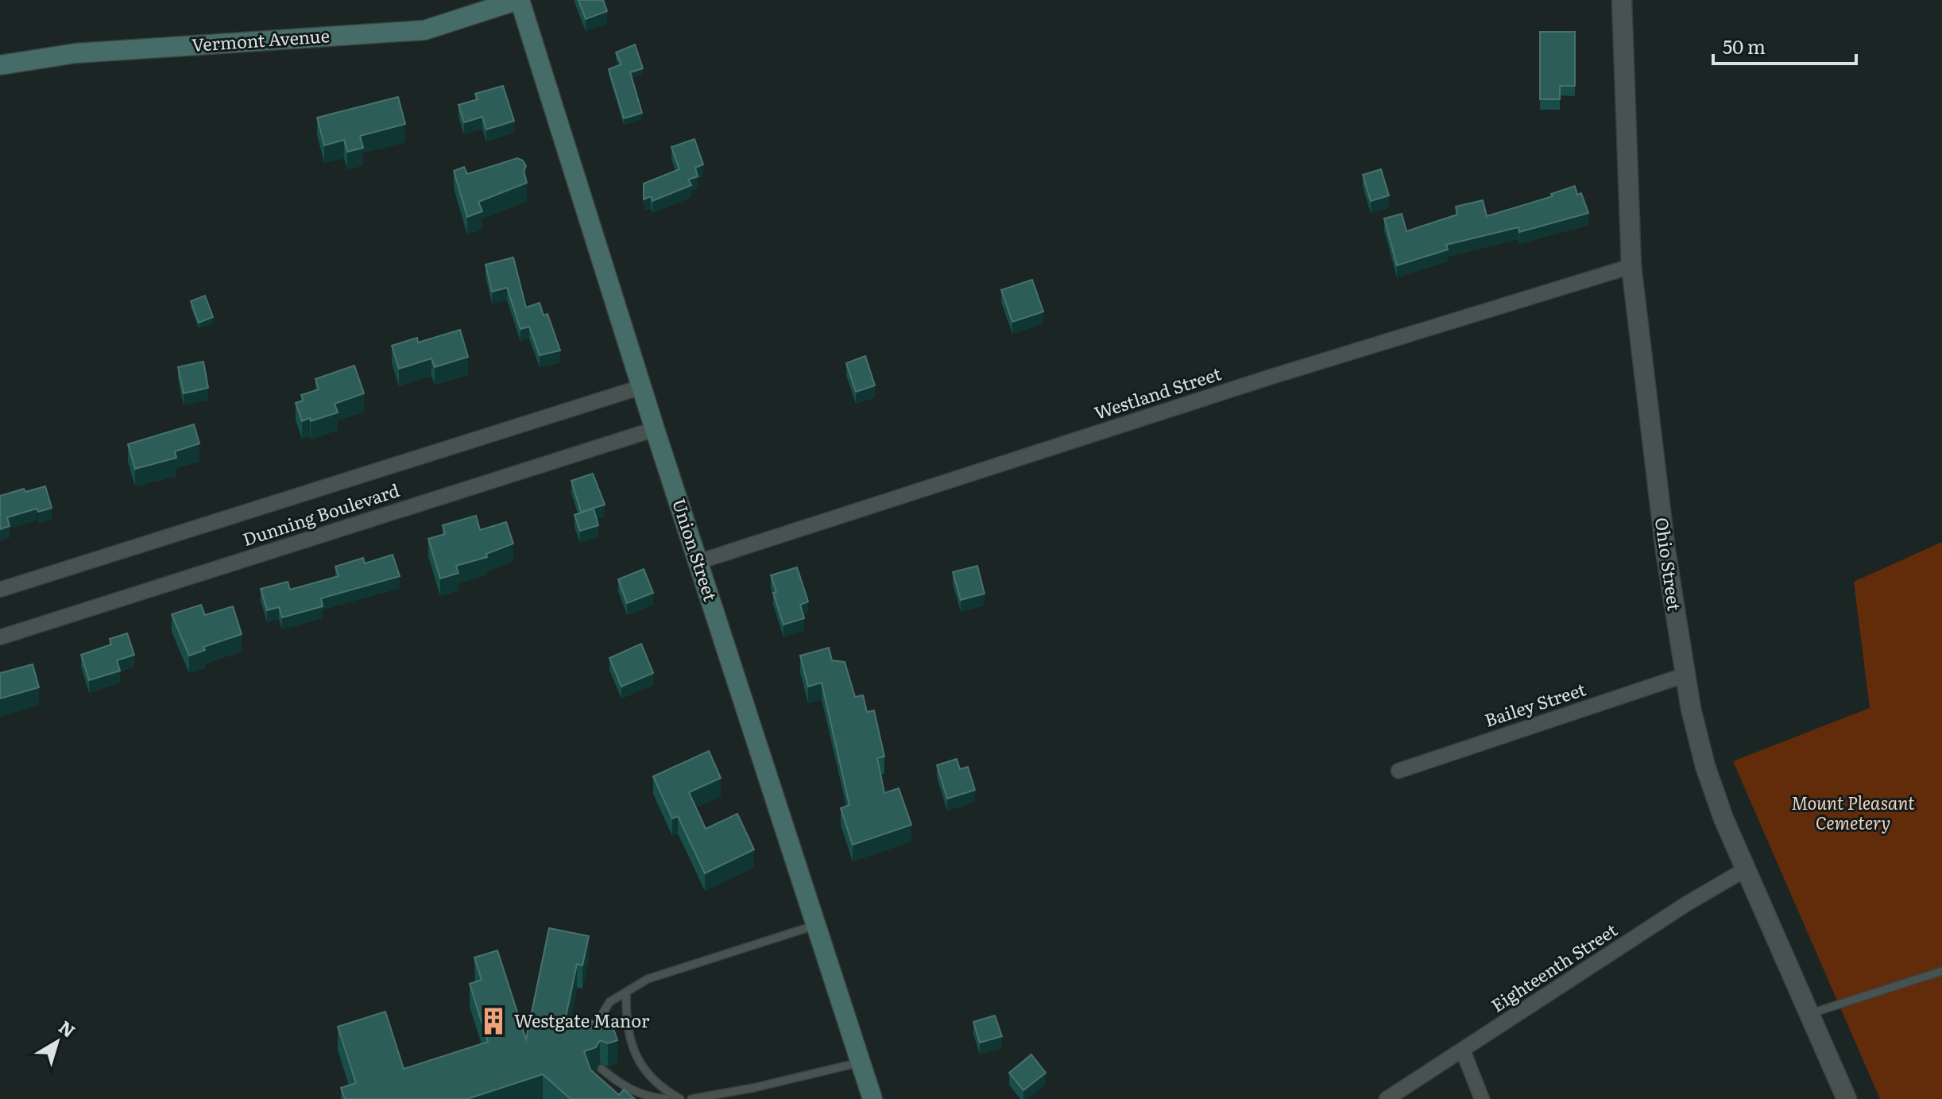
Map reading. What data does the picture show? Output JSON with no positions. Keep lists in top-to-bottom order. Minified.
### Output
{"streets":{"main road":["Vermont Avenue","Union Street"],"street":["Westland Street","Dunning Boulevard","Ohio Street","Bailey Street","Eighteenth Street"]},"crossings":[["Vermont Avenue","Union Street"],["Westland Street","Union Street"],["Westland Street","Ohio Street"],["Dunning Boulevard","Union Street"],["Ohio Street","Bailey Street"],["Ohio Street","Eighteenth Street"]],"parks":["Mount Pleasant Cemetery"],"places":{"building":["Westgate Manor"]},"scale_bar":"50 m","north":"top right"}
